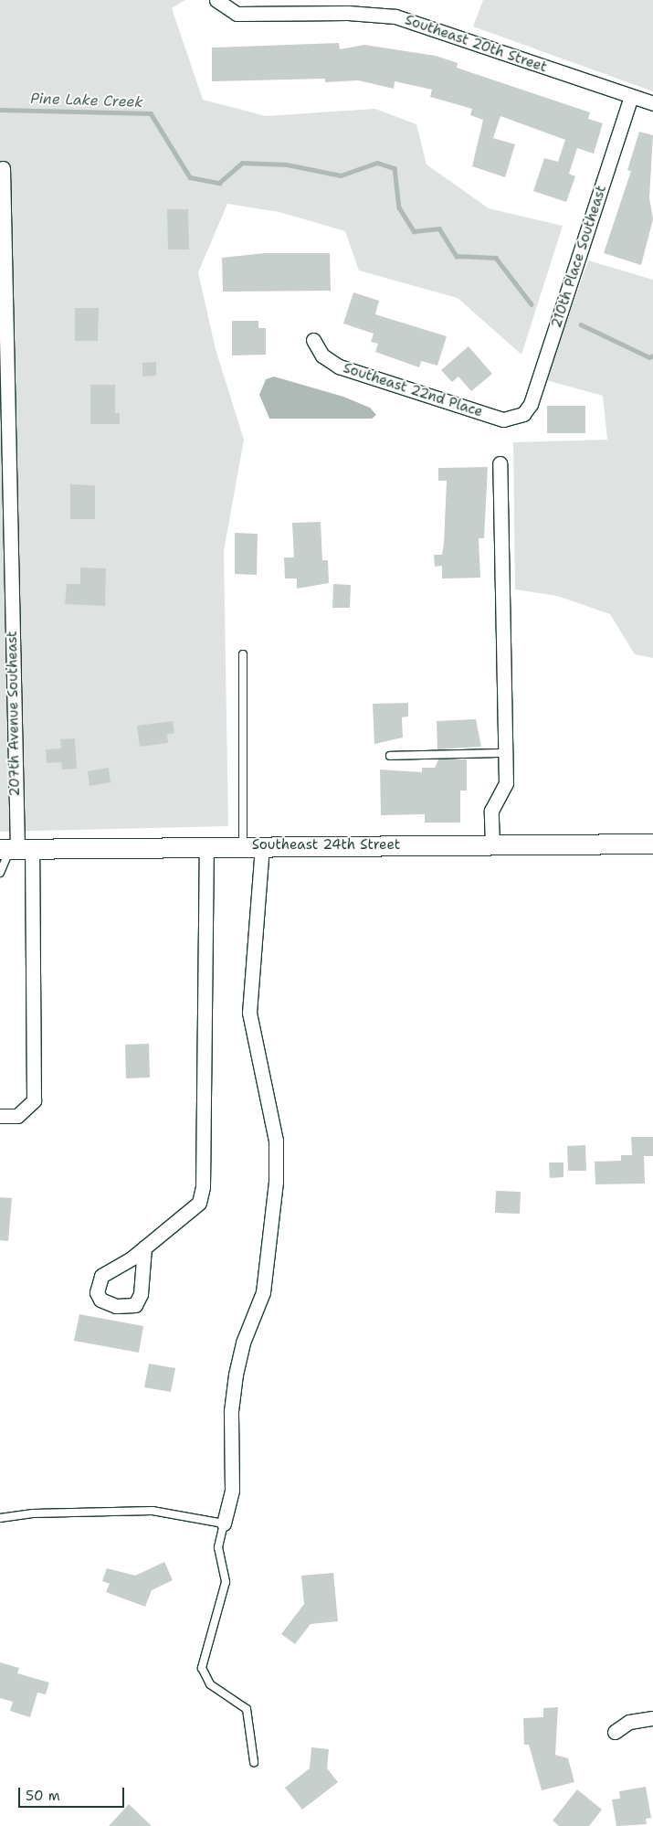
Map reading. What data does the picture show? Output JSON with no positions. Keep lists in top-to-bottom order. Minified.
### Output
{"streets":{"street":["Southeast 20th Street","210th Place Southeast","Southeast 22nd Place","207th Avenue Southeast","Southeast 24th Street"]},"crossings":[["Southeast 20th Street","210th Place Southeast"],["210th Place Southeast","Southeast 22nd Place"],["207th Avenue Southeast","Southeast 24th Street"]],"water":["Pine Lake Creek"],"scale_bar":"50 m"}
